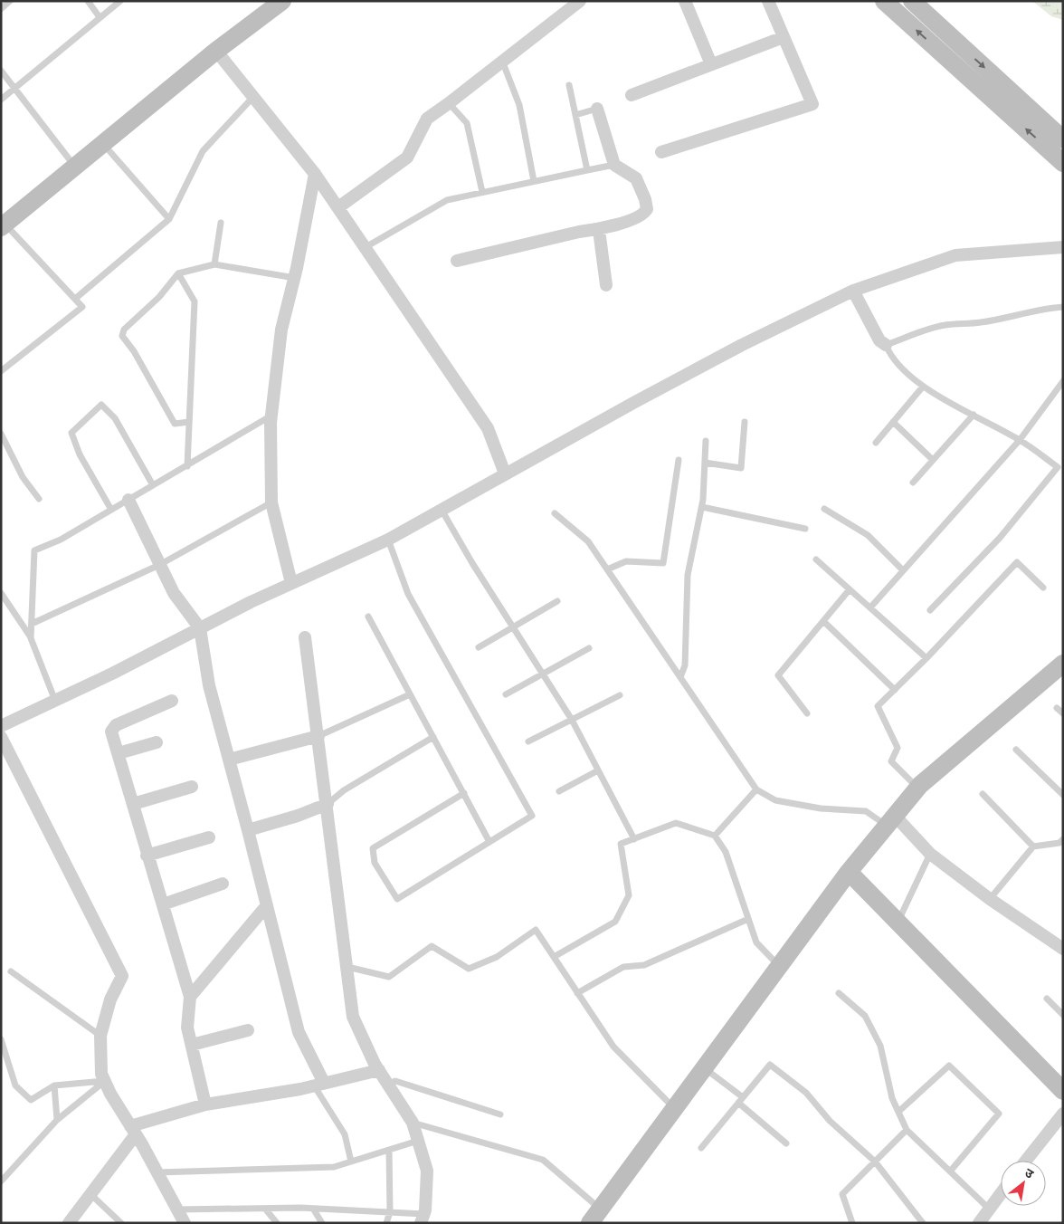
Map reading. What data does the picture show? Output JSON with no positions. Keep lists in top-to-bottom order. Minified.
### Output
{"north":"top right"}
